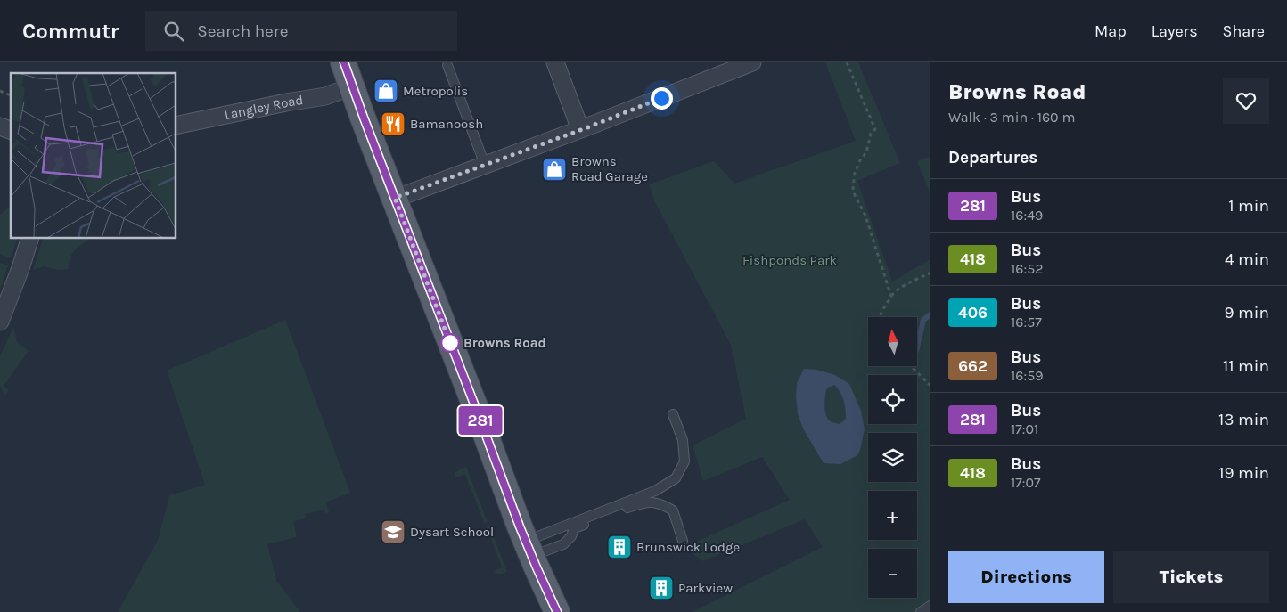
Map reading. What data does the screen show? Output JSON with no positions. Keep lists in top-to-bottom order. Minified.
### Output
{"streets":{"street":["Langley Road"]},"parks":["Fishponds Park"],"places":{"shop":["Metropolis","Browns Road Garage"],"restaurant":["Bamanoosh"],"other":["Browns Road"],"school or university":["Dysart School"],"building":["Brunswick Lodge","Parkview"]},"lines":["bus line 281"],"north":"top","page":{"header":"Commutr","search":"Search here","nav":["Map","Layers","Share"],"on_map":"281","heading":[["Browns Road","Walk · 3 min · 160 m"],"Departures"],"list":[{"mark":"281","name":"Bus","note":"16:49","value":"1 min"},{"mark":"418","name":"Bus","note":"16:52","value":"4 min"},{"mark":"406","name":"Bus","note":"16:57","value":"9 min"},{"mark":"662","name":"Bus","note":"16:59","value":"11 min"},{"mark":"281","name":"Bus","note":"17:01","value":"13 min"},{"mark":"418","name":"Bus","note":"17:07","value":"19 min"}],"map_buttons":["+","−"],"buttons":["Directions","Tickets"]}}
